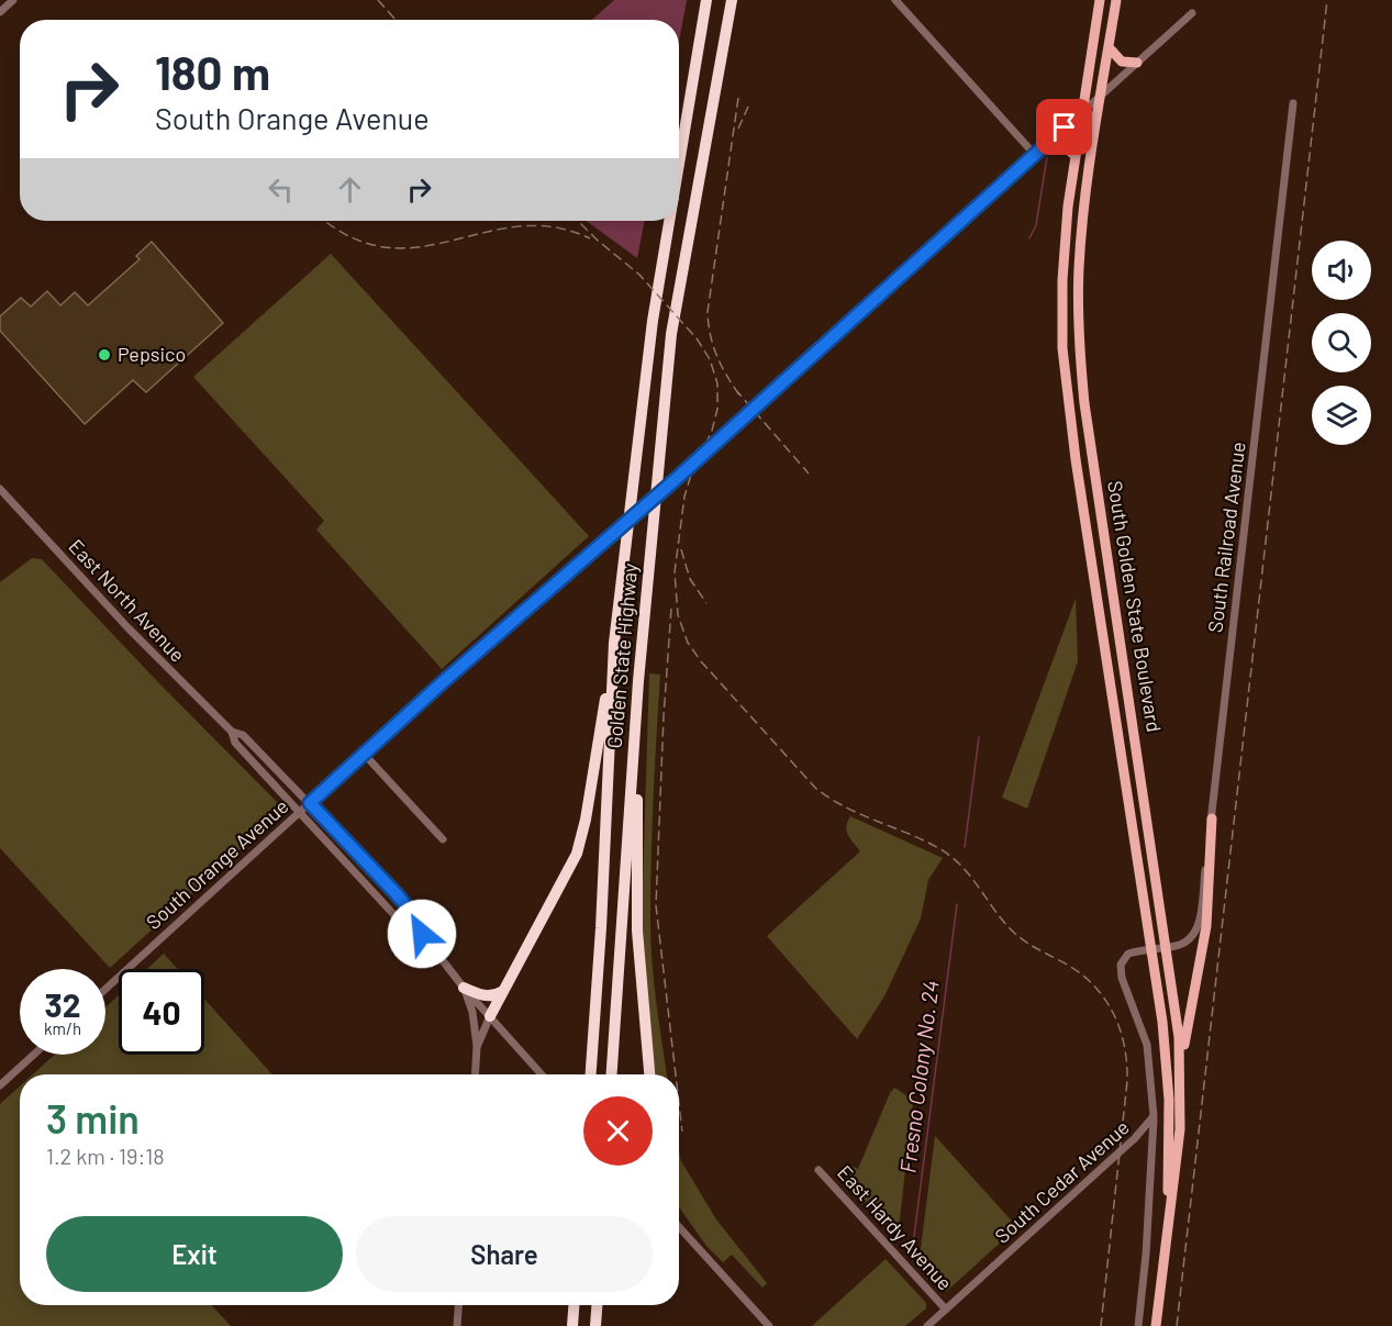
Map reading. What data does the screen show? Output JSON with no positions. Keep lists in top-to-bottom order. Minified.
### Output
{"streets":{"highway":["Golden State Highway"],"main road":["South Golden State Boulevard"],"street":["South Railroad Avenue","East North Avenue","South Orange Avenue","South Cedar Avenue","East Hardy Avenue"]},"crossings":[["South Railroad Avenue","South Golden State Boulevard"],["South Railroad Avenue","South Cedar Avenue"],["East North Avenue","South Orange Avenue"],["South Golden State Boulevard","South Orange Avenue"],["South Golden State Boulevard","South Cedar Avenue"],["South Cedar Avenue","East Hardy Avenue"]],"water":["Fresno Colony No. 24"],"places":["Pepsico"],"page":{"turn":["180 m","South Orange Avenue"],"speed":"32 km/h","limit":"40","heading":["3 min","1.2 km · 19:18"],"buttons":["Exit","Share"]}}
